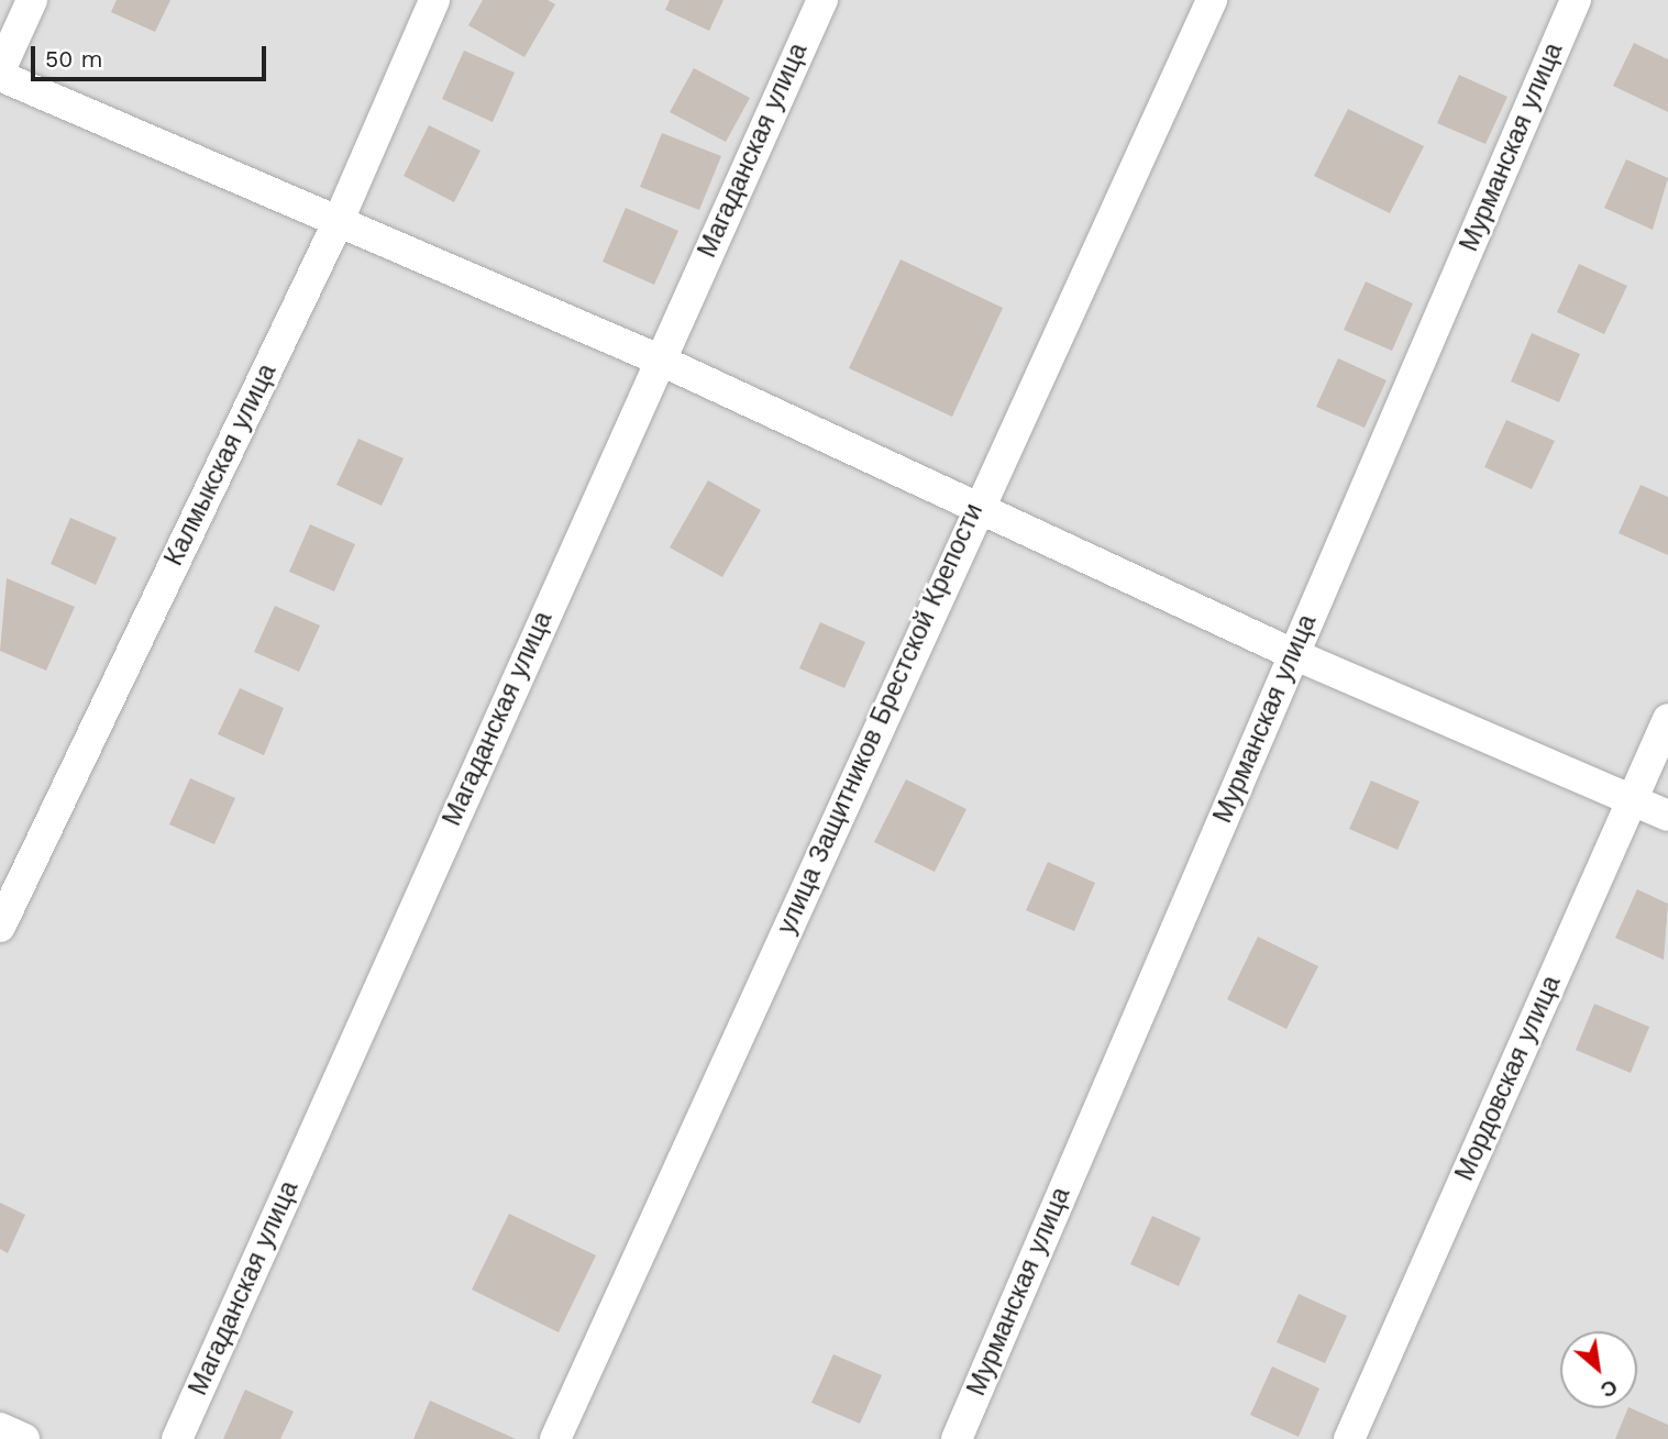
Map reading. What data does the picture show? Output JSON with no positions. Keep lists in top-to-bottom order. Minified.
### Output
{"streets":{"street":["Мурманская улица","Магаданская улица","Калмыкская улица","улица Защитников Брестской Крепости","Мордовская улица"]},"scale_bar":"50 m","north":"bottom right"}
